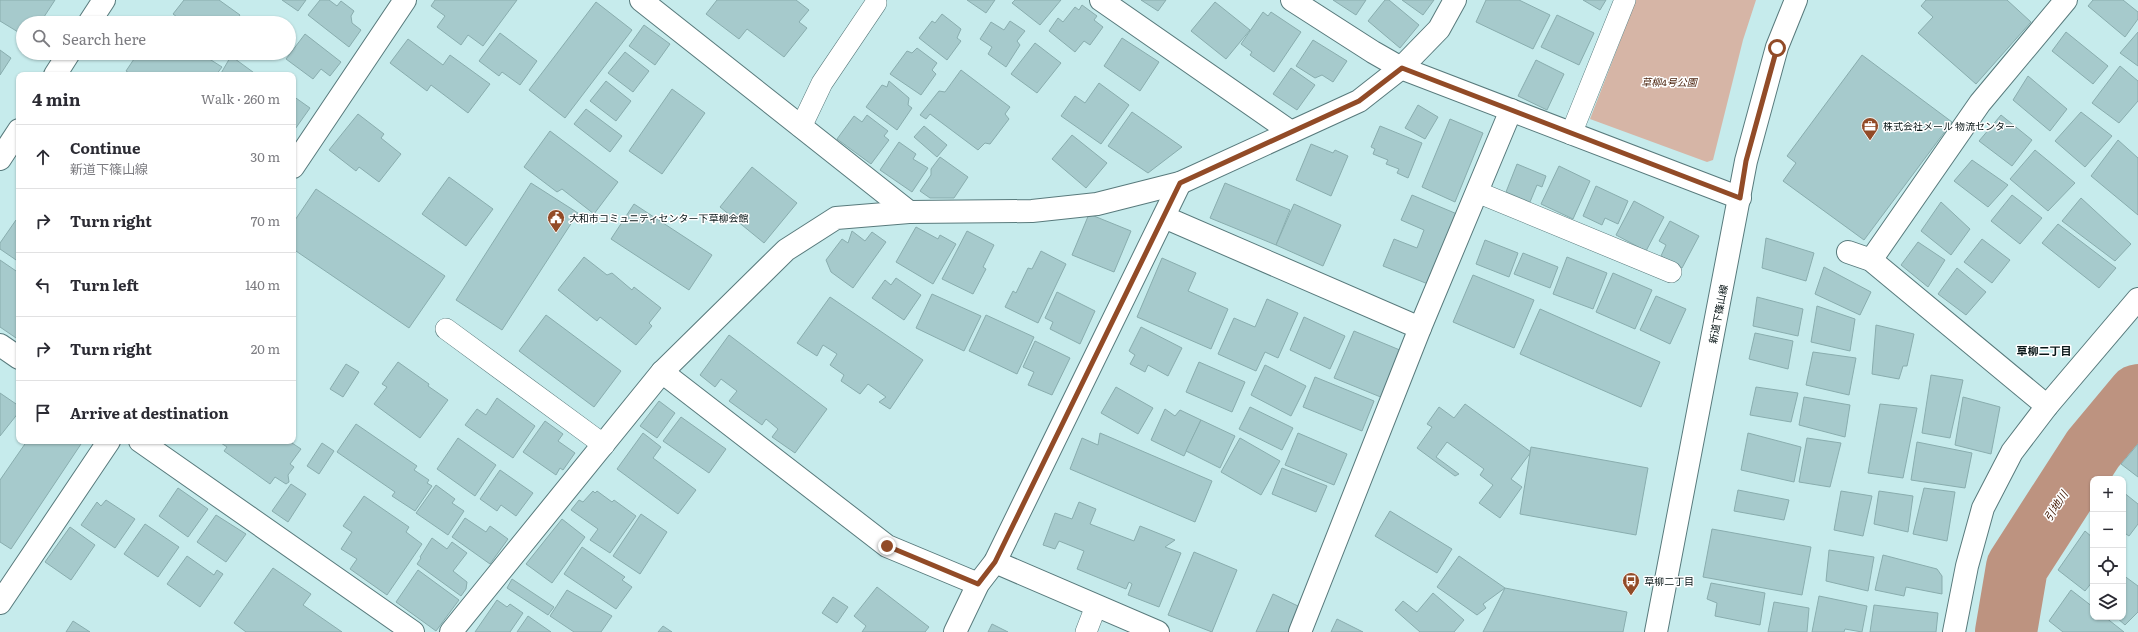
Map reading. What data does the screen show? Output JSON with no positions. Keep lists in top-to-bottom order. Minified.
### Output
{"streets":{"street":["新道下篠山線"]},"districts":["草柳二丁目"],"water":["引地川"],"parks":["草柳4号公園"],"places":{"office":["株式会社メール 物流センター"],"public building":["大和市コミュニティセンター下草柳会館"],"bus stop":["草柳二丁目"]},"page":{"search":"Search here","heading":["4 min","Walk · 260 m"],"list":[["Continue","新道下篠山線","30 m"],["Turn right","70 m"],["Turn left","140 m"],["Turn right","20 m"],"Arrive at destination"],"map_buttons":["+","−"]}}
